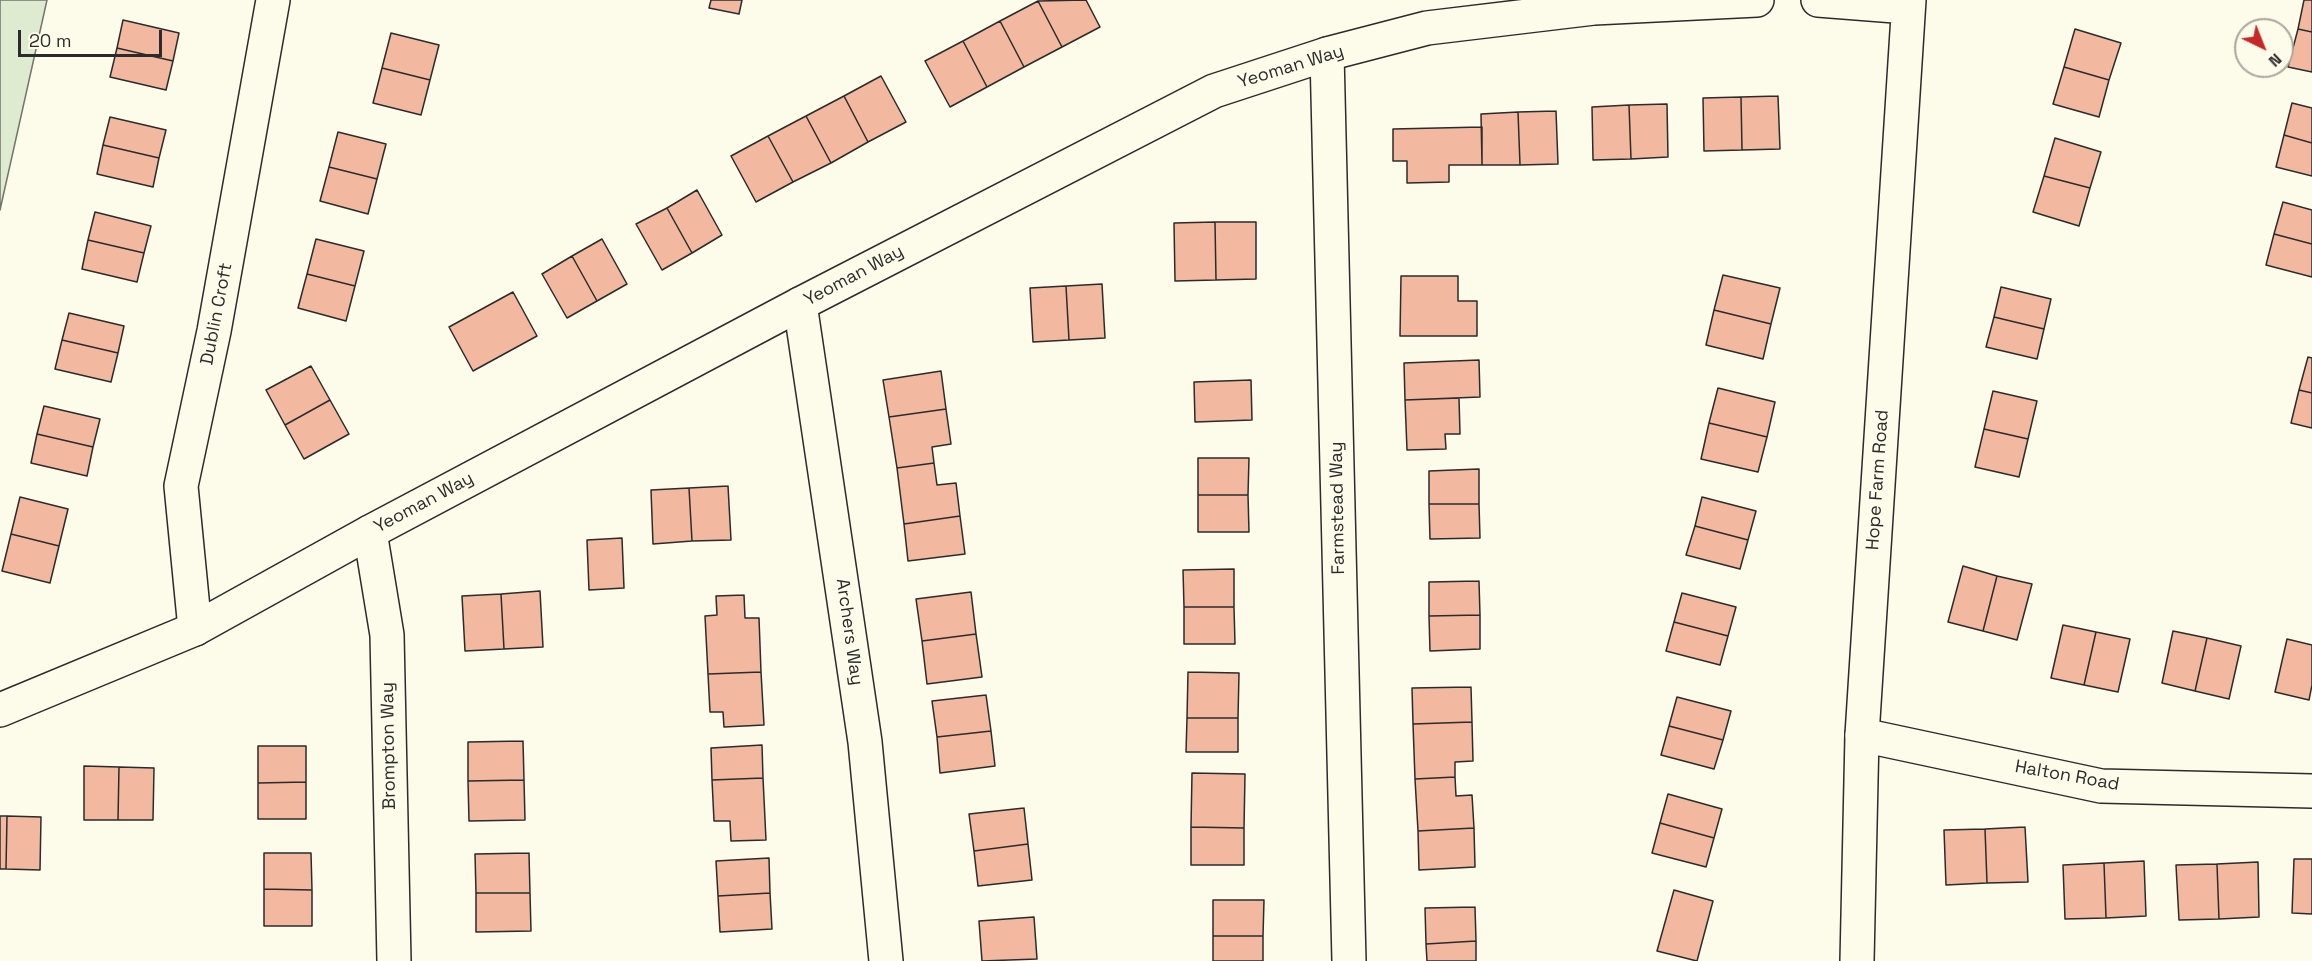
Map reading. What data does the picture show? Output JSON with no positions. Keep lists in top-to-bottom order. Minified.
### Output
{"streets":{"street":["Yeoman Way","Dublin Croft","Hope Farm Road","Farmstead Way","Archers Way","Brompton Way","Halton Road"]},"crossings":[["Yeoman Way","Dublin Croft"],["Yeoman Way","Farmstead Way"],["Yeoman Way","Archers Way"],["Yeoman Way","Brompton Way"],["Hope Farm Road","Halton Road"]],"scale_bar":"20 m","north":"bottom right"}
